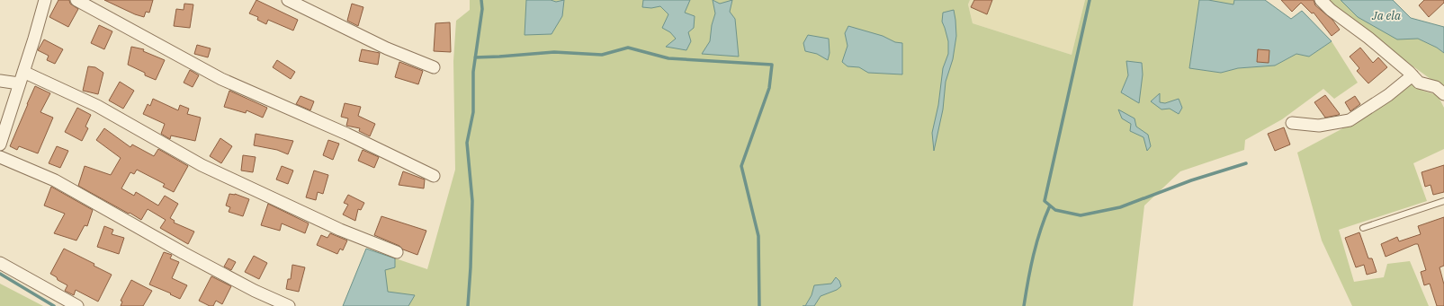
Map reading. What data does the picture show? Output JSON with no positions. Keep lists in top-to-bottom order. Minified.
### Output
{"water":["Ja ela"]}
